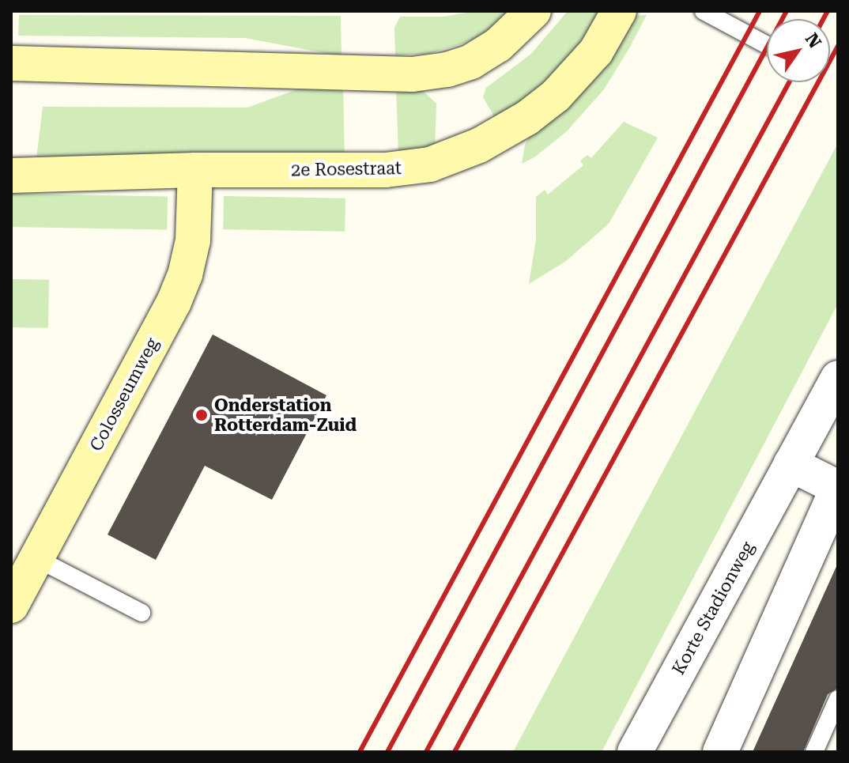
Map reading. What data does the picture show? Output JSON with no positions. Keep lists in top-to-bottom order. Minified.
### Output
{"streets":{"main road":["2e Rosestraat","Colosseumweg"],"street":["Korte Stadionweg"]},"crossings":[["2e Rosestraat","Colosseumweg"]],"places":["Onderstation Rotterdam-Zuid"],"north":"top right"}
